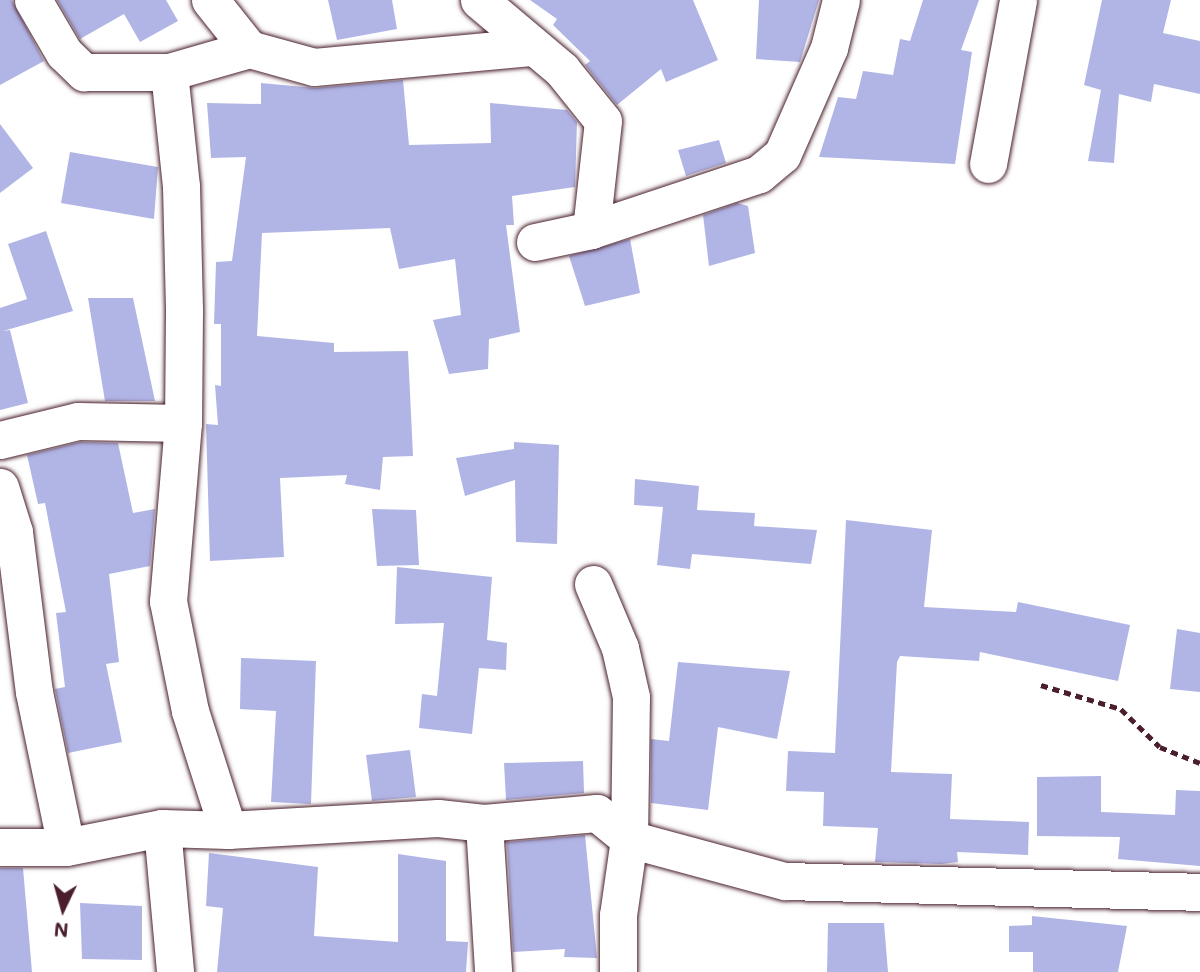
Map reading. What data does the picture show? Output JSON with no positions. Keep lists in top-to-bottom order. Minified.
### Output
{"north":"bottom"}
